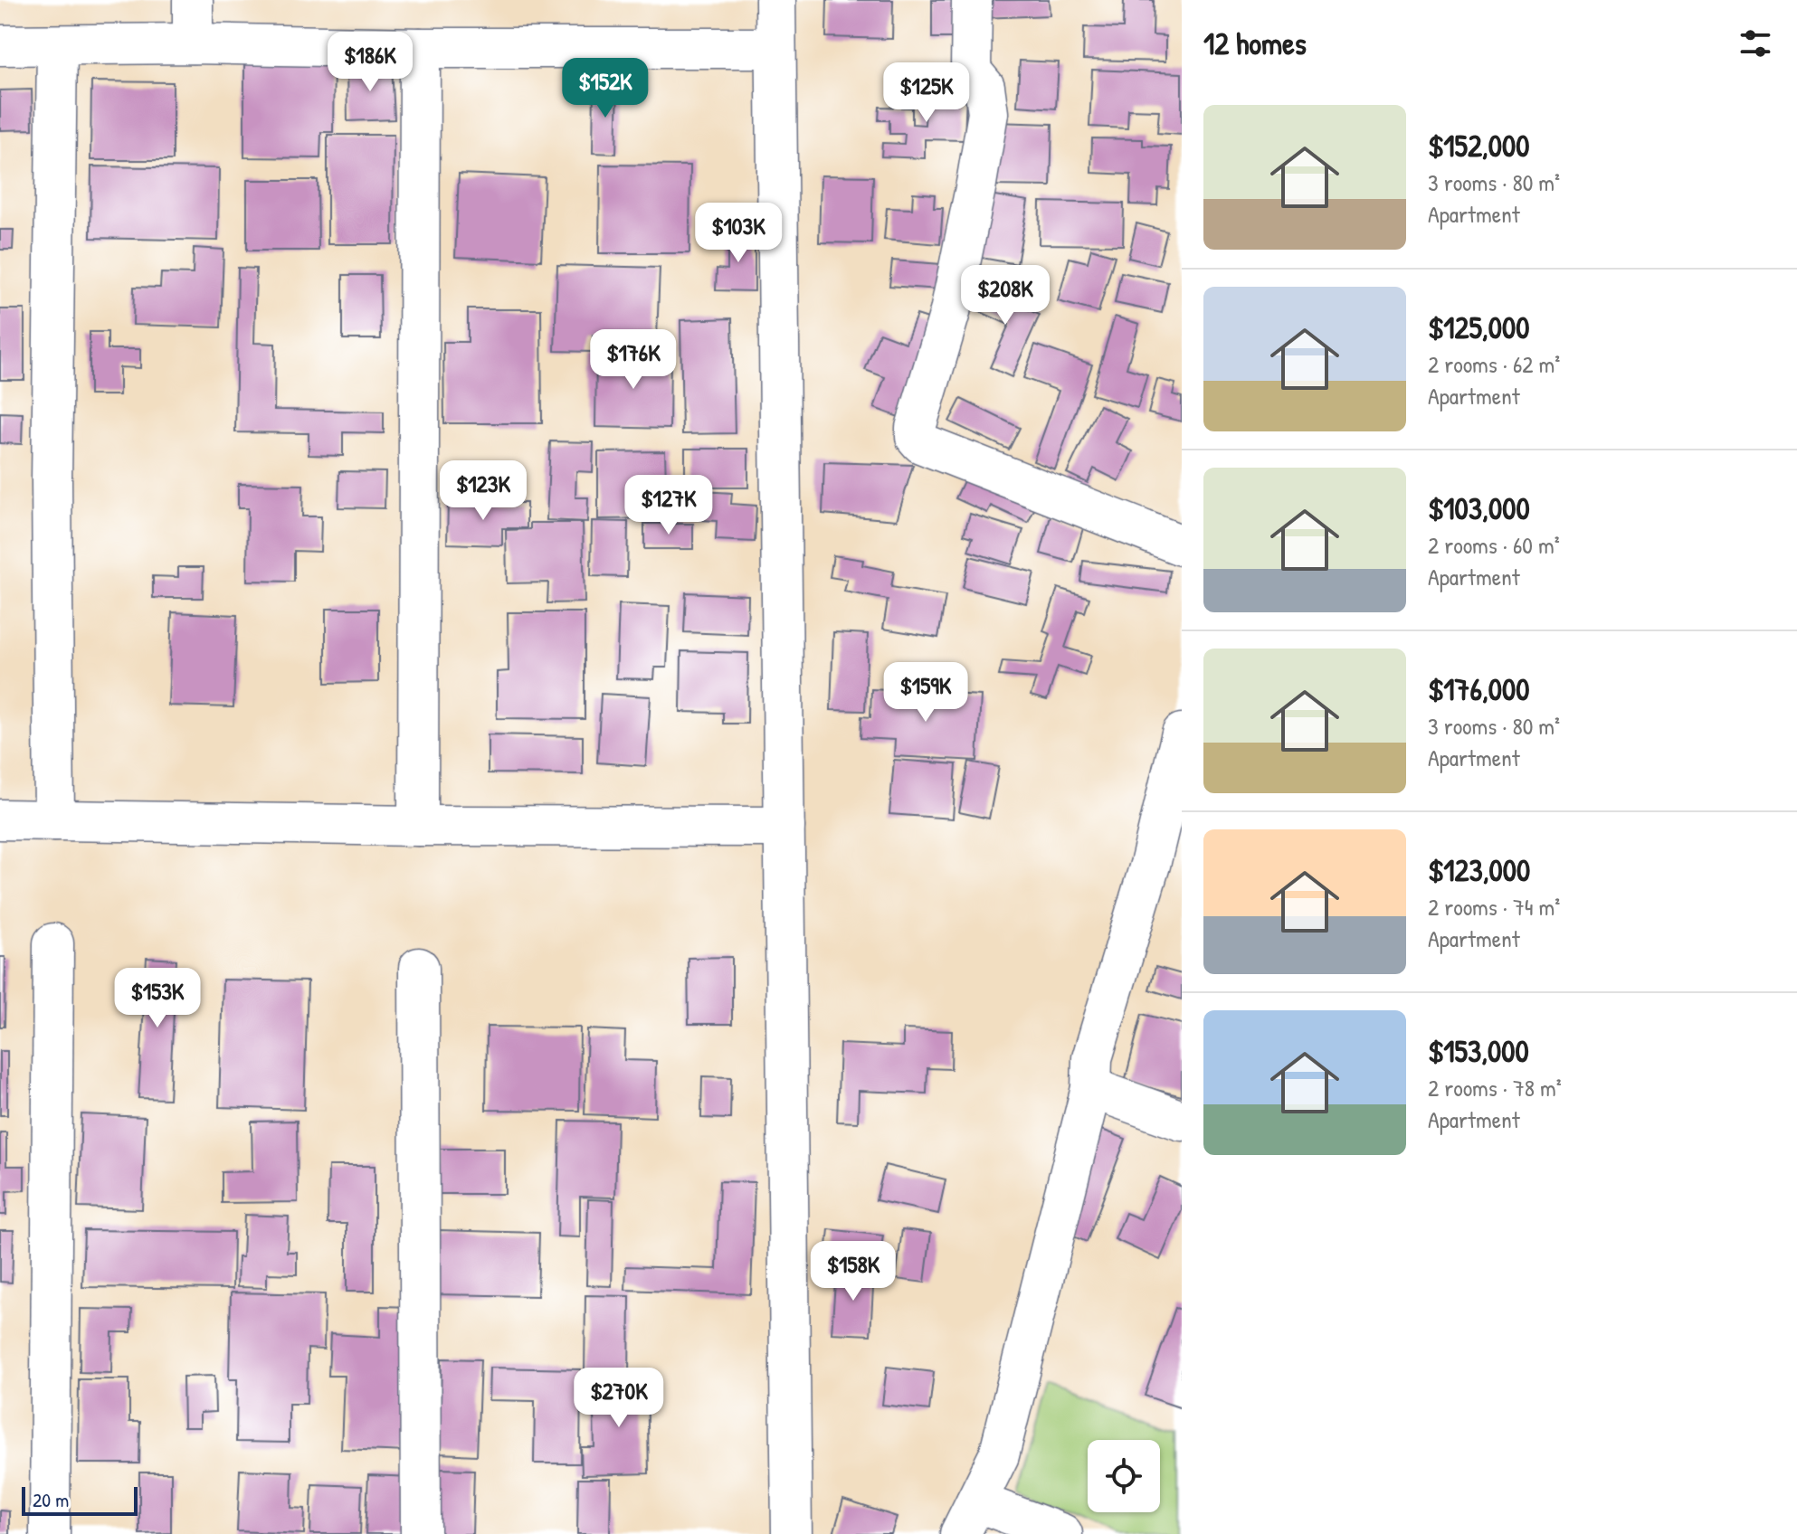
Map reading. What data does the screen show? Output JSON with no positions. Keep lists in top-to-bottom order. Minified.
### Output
{"scale_bar":"20 m","page":{"heading":"12 homes","price":["$186K","$152K","$125K","$103K","$208K","$176K","$123K","$127K","$159K","$153K","$158K","$270K"],"list":[{"name":"$152,000","note":"3 rooms · 80 m² · Apartment"},{"name":"$125,000","note":"2 rooms · 62 m² · Apartment"},{"name":"$103,000","note":"2 rooms · 60 m² · Apartment"},{"name":"$176,000","note":"3 rooms · 80 m² · Apartment"},{"name":"$123,000","note":"2 rooms · 74 m² · Apartment"},{"name":"$153,000","note":"2 rooms · 78 m² · Apartment"}],"scale":"20 m"}}
